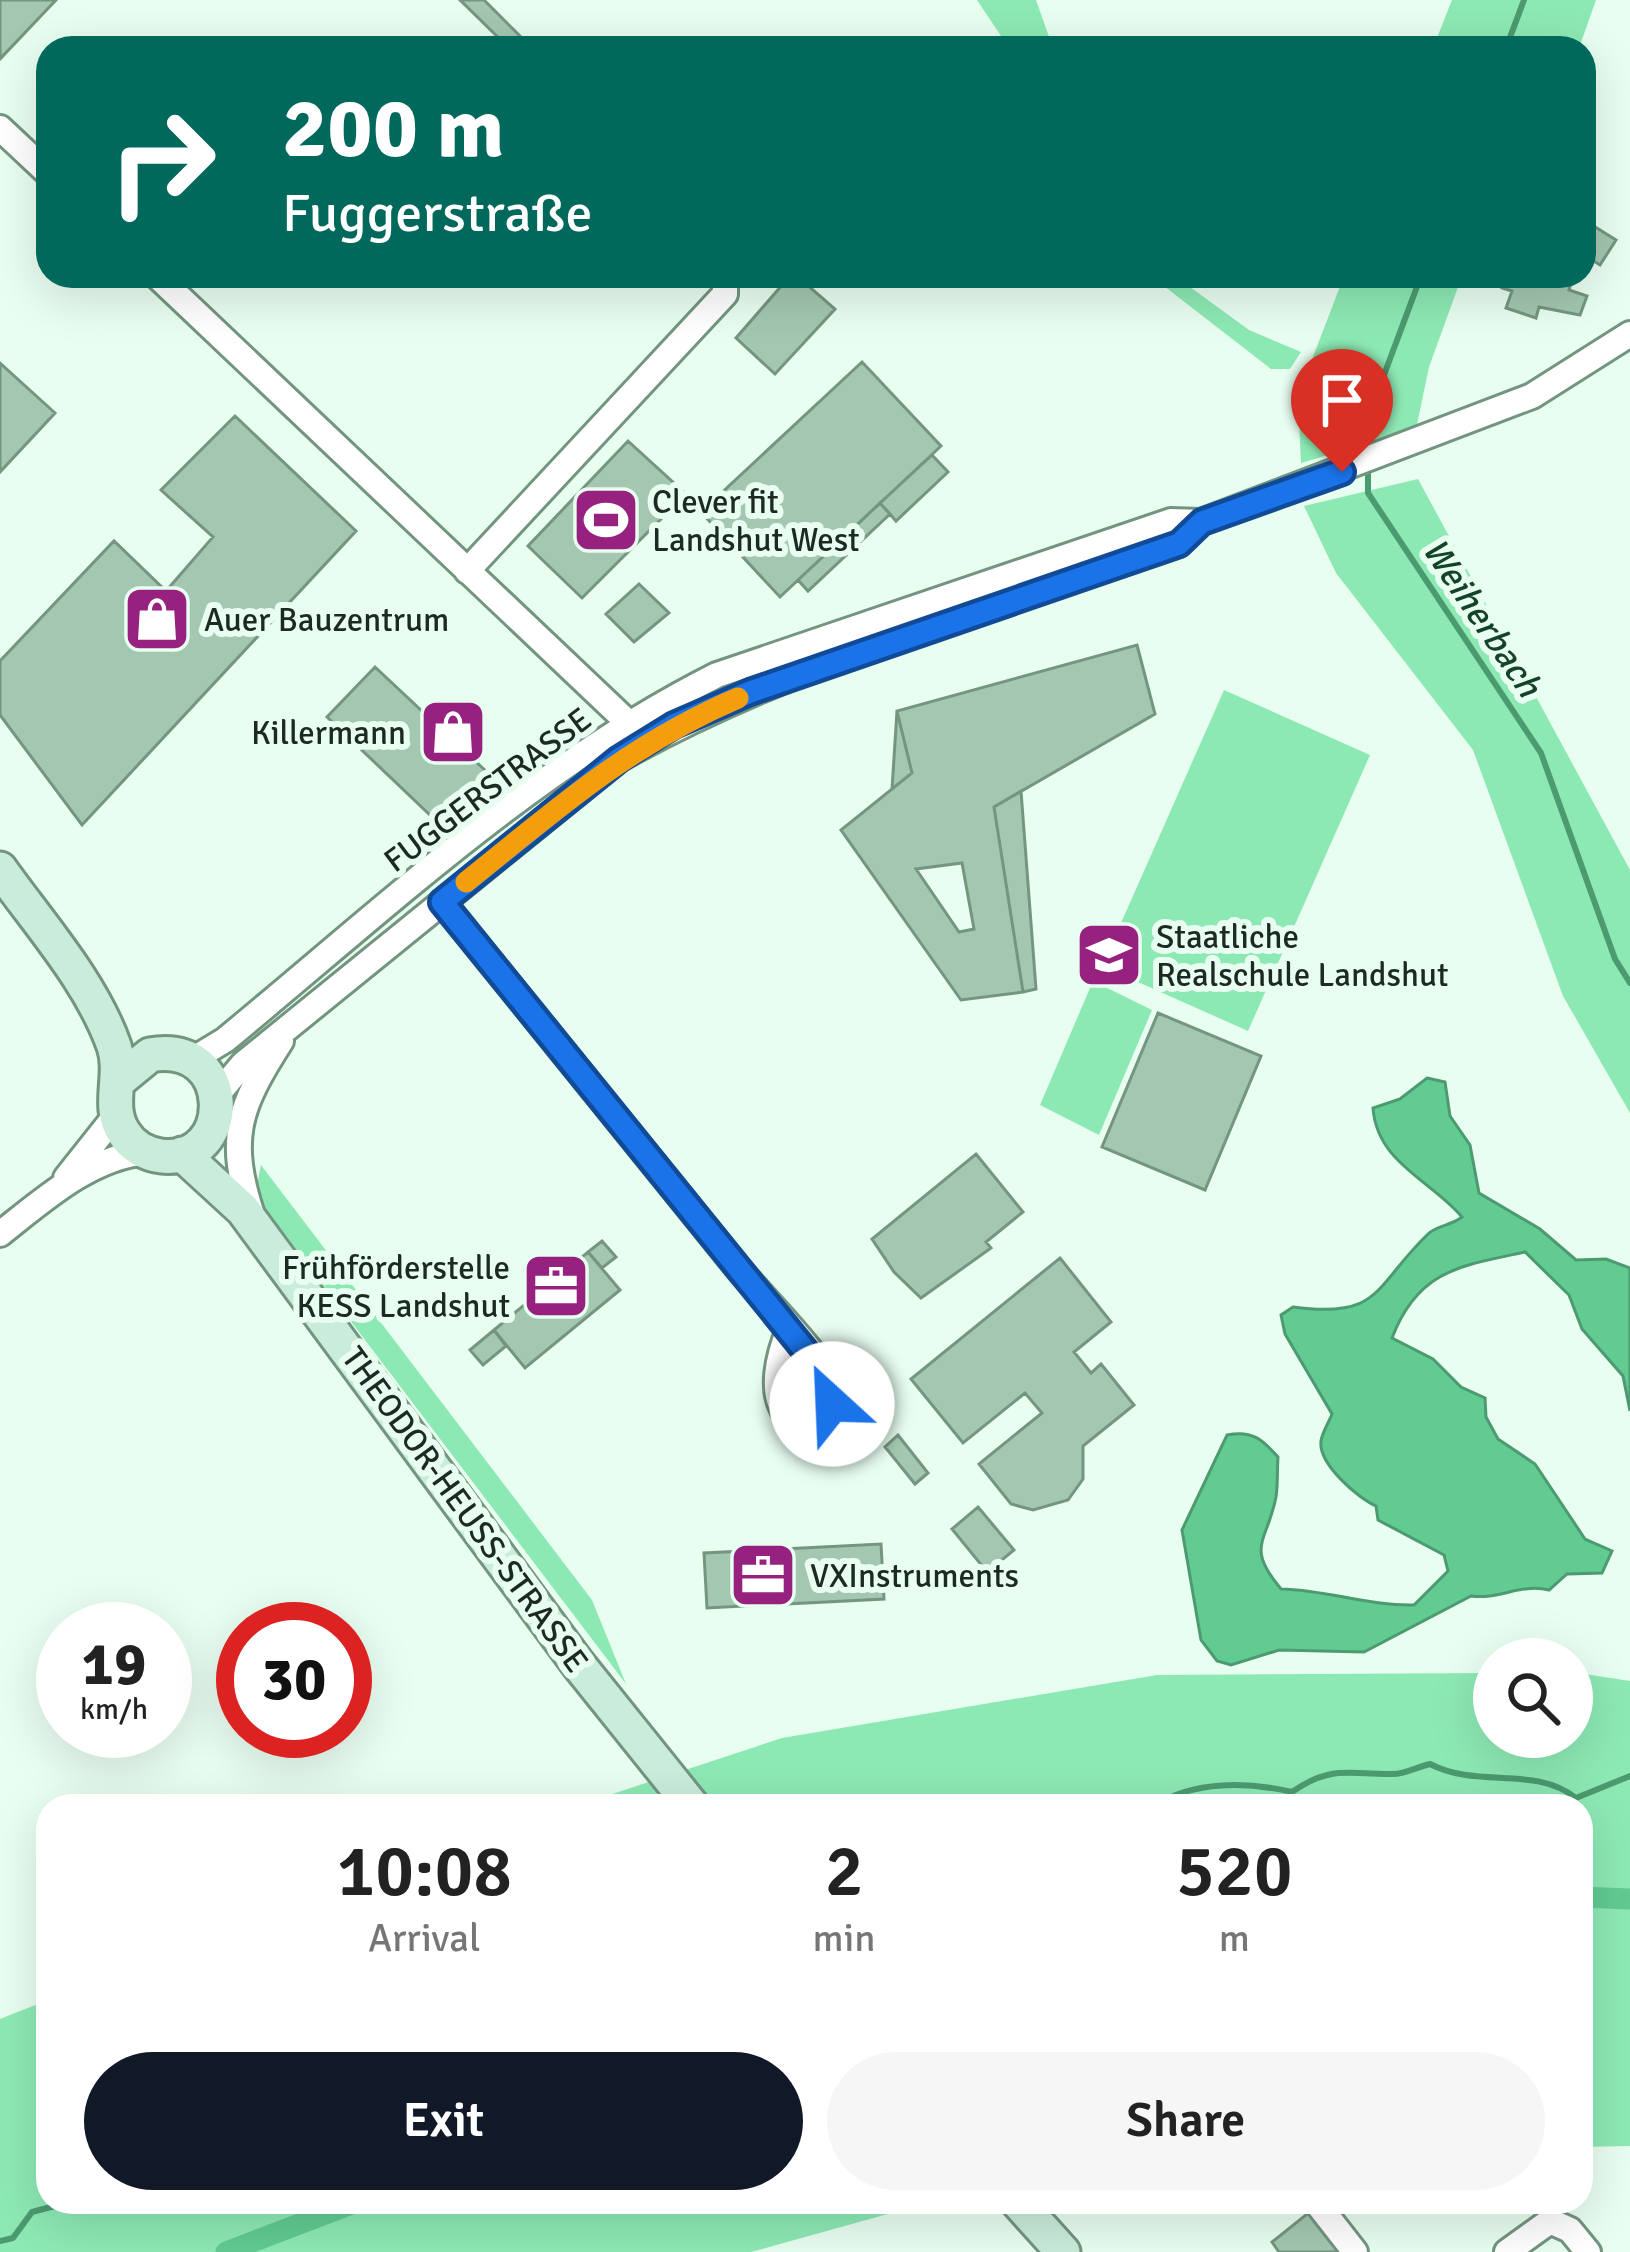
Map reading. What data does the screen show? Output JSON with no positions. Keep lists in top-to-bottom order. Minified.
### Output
{"streets":{"main road":["THEODOR-HEUSS-STRASSE"],"street":["FUGGERSTRASSE"]},"crossings":[["FUGGERSTRASSE","THEODOR-HEUSS-STRASSE"]],"water":["Weiherbach"],"places":{"sports":["Clever fit Landshut West"],"shop":["Auer Bauzentrum","Killermann"],"school or university":["Staatliche Realschule Landshut"],"office":["Frühförderstelle KESS Landshut","VXInstruments"]},"page":{"turn":["200 m","Fuggerstraße"],"speed":"19 km/h","limit":"30","eta":["10:08","Arrival","2","min","520","m"],"buttons":["Exit","Share"]}}
